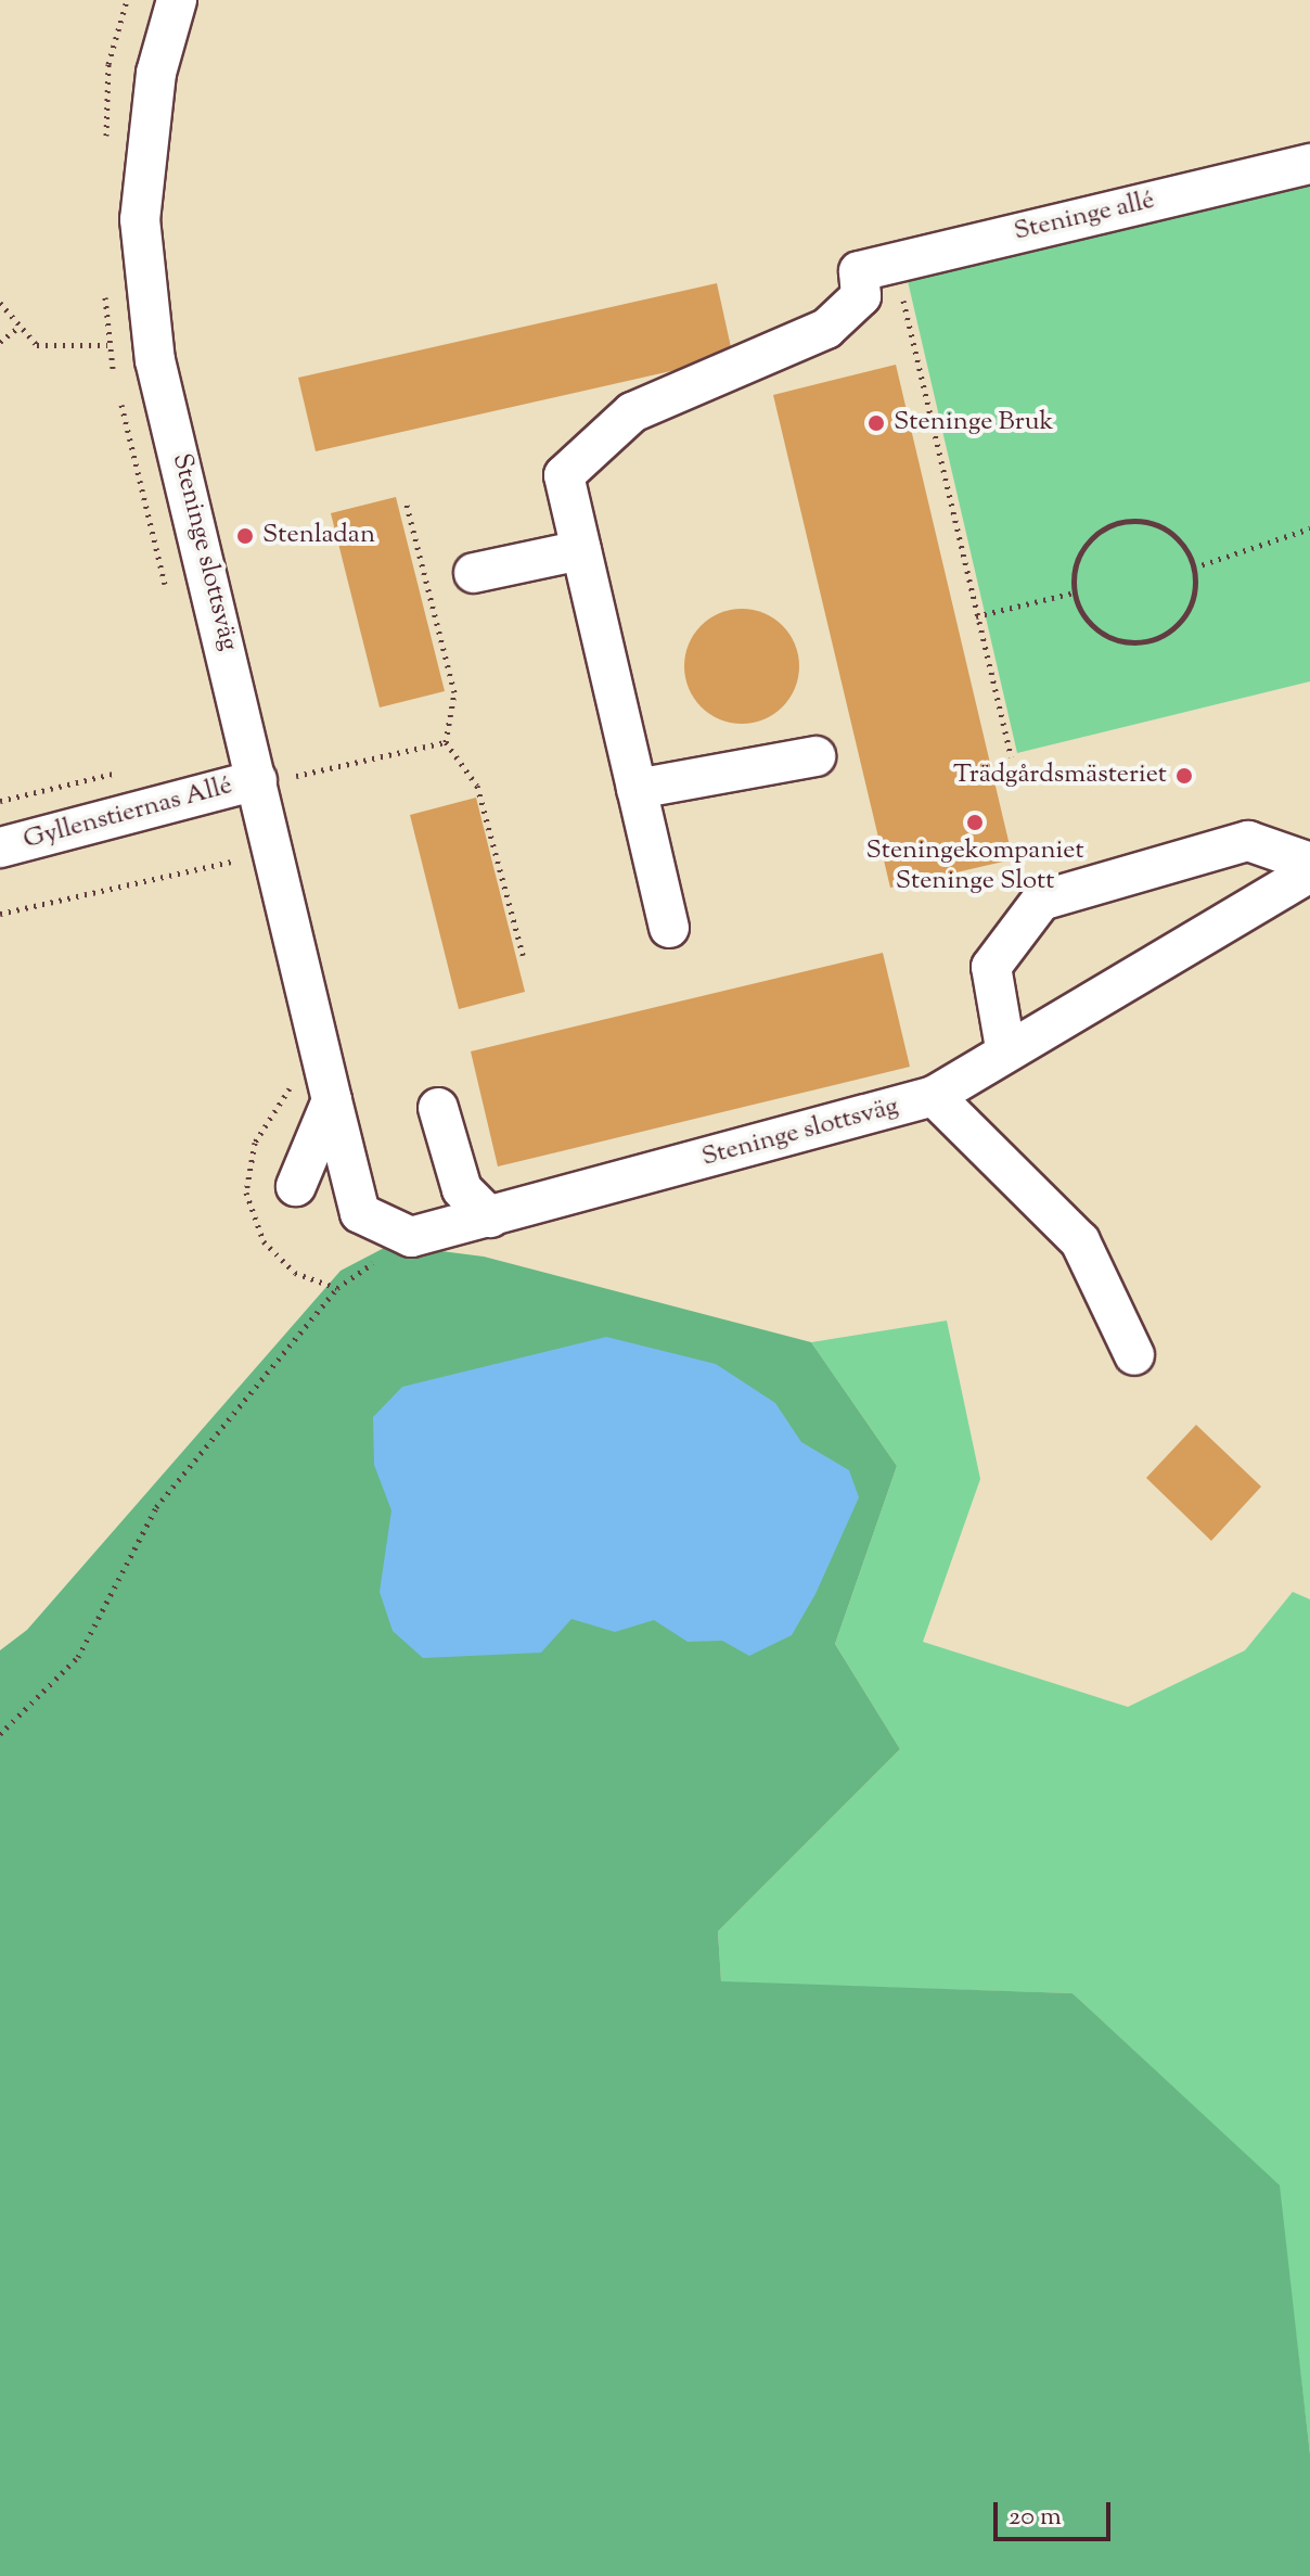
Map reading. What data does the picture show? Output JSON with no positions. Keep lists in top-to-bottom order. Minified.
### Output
{"streets":{"street":["Steninge allé","Steninge slottsväg","Gyllenstiernas Allé"]},"crossings":[["Steninge slottsväg","Gyllenstiernas Allé"]],"places":["Steninge Bruk","Stenladan","Trädgårdsmästeriet","Steningekompaniet Steninge Slott"],"scale_bar":"20 m"}
